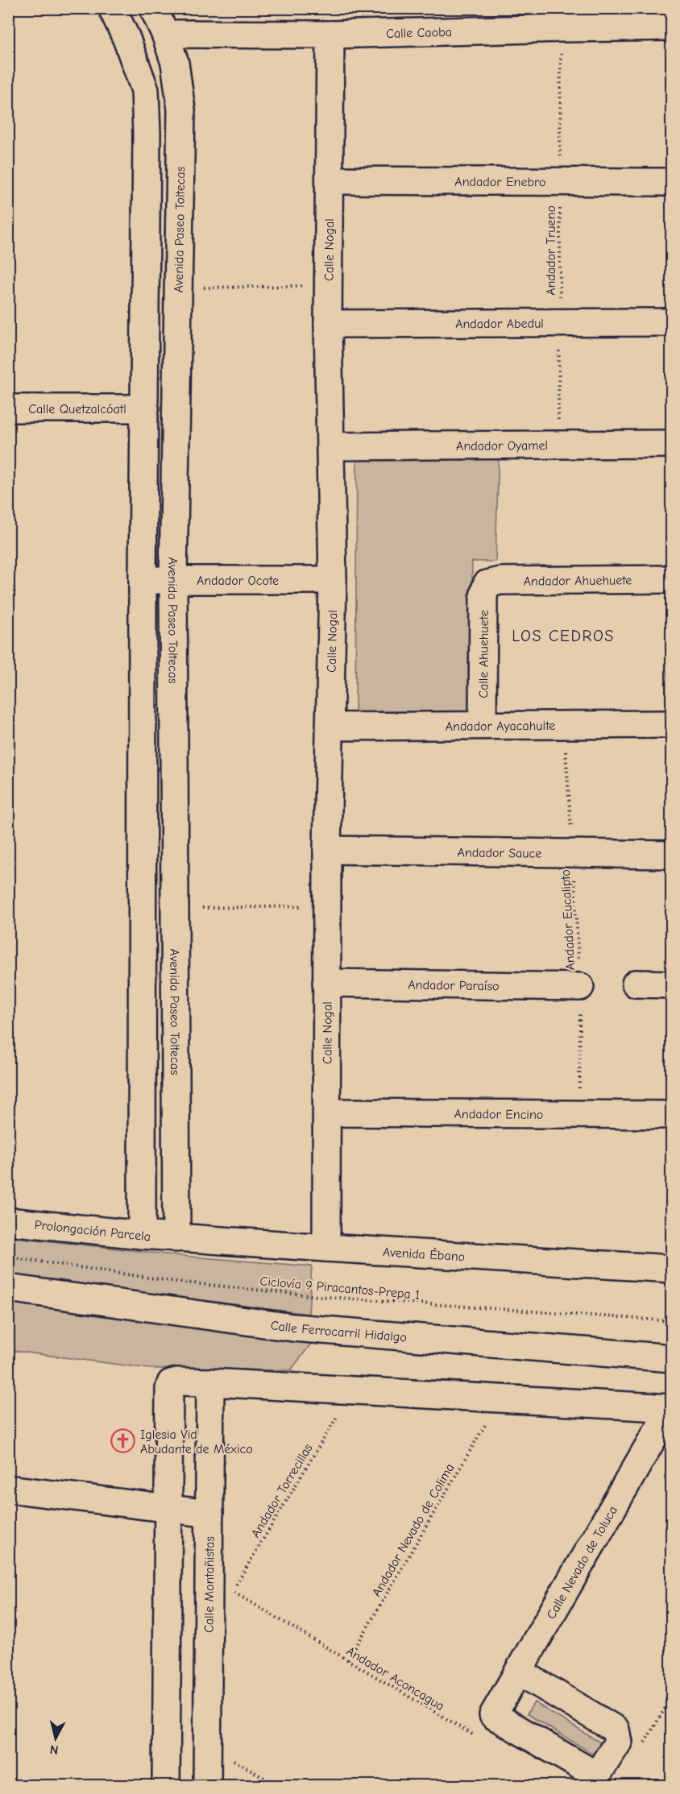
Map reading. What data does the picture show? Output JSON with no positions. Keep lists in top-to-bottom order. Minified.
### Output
{"streets":{"street":["Calle Caoba","Andador Enebro","Avenida Paseo Toltecas","Calle Nogal","Andador Abedul","Calle Quetzalcóatl","Andador Oyamel","Andador Ocote","Andador Ahuehuete","Calle Ahuehuete","Andador Ayacahuite","Andador Sauce","Andador Paraíso","Andador Encino","Prolongación Parcela","Avenida Ébano","Calle Ferrocarril Hidalgo","Calle Nevado de Toluca","Calle Montañistas"],"path":["Andador Trueno","Andador Eucalipto","Ciclovía 9 Piracantos-Prepa 1","Andador Torrecillas","Andador Nevado de Colima","Andador Aconcagua"]},"crossings":[["Calle Caoba","Avenida Paseo Toltecas"],["Calle Caoba","Calle Nogal"],["Calle Caoba","Andador Trueno"],["Andador Enebro","Calle Nogal"],["Andador Enebro","Andador Trueno"],["Avenida Paseo Toltecas","Andador Ocote"],["Avenida Paseo Toltecas","Prolongación Parcela"],["Avenida Paseo Toltecas","Avenida Ébano"],["Calle Nogal","Andador Abedul"],["Calle Nogal","Andador Oyamel"],["Calle Nogal","Andador Ocote"],["Calle Nogal","Andador Ayacahuite"],["Calle Nogal","Andador Sauce"],["Calle Nogal","Andador Paraíso"],["Calle Nogal","Andador Encino"],["Calle Nogal","Avenida Ébano"],["Andador Trueno","Andador Abedul"],["Andador Trueno","Andador Oyamel"],["Andador Ahuehuete","Calle Ahuehuete"],["Calle Ahuehuete","Andador Ayacahuite"],["Andador Ayacahuite","Andador Eucalipto"],["Andador Sauce","Andador Eucalipto"],["Andador Eucalipto","Andador Paraíso"],["Andador Eucalipto","Andador Encino"],["Prolongación Parcela","Avenida Ébano"],["Andador Torrecillas","Andador Aconcagua"],["Andador Nevado de Colima","Andador Aconcagua"]],"districts":["LOS CEDROS"],"places":{"church":["Iglesia Vid Abudante de México"]},"north":"bottom"}
